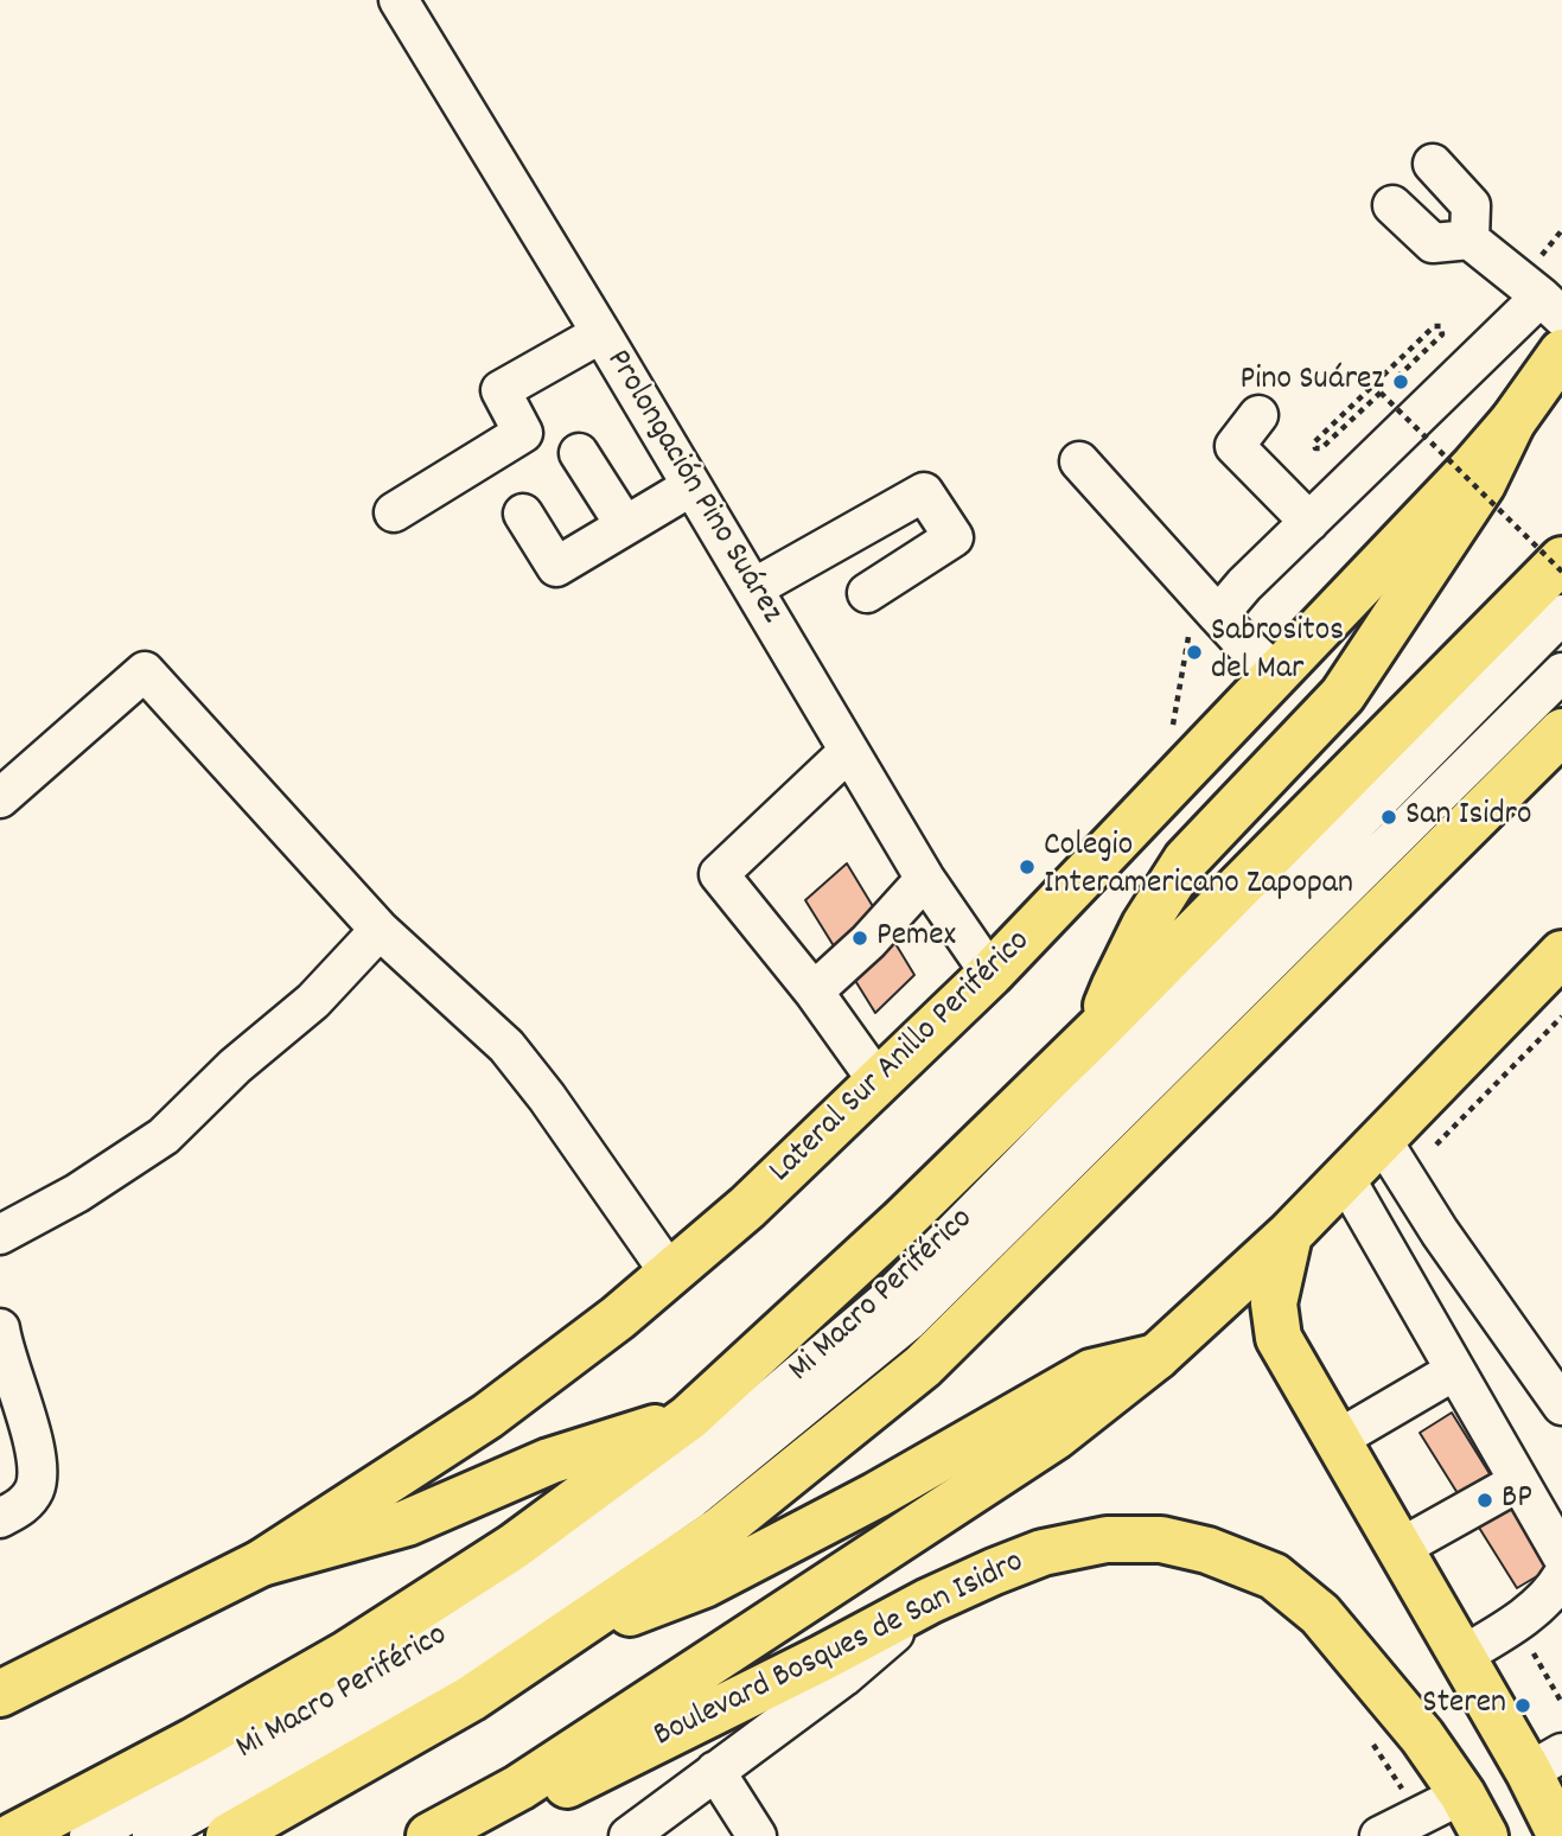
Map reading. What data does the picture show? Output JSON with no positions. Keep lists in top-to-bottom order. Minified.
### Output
{"streets":{"main road":["Lateral Sur Anillo Periférico","Boulevard Bosques de San Isidro"],"street":["Prolongación Pino Suárez","Mi Macro Periférico"]},"crossings":[["Prolongación Pino Suárez","Lateral Sur Anillo Periférico"]],"places":["Pino Suárez","Sabrositos del Mar","San Isidro","Colegio Interamericano Zapopan","Pemex","BP","Steren"]}
